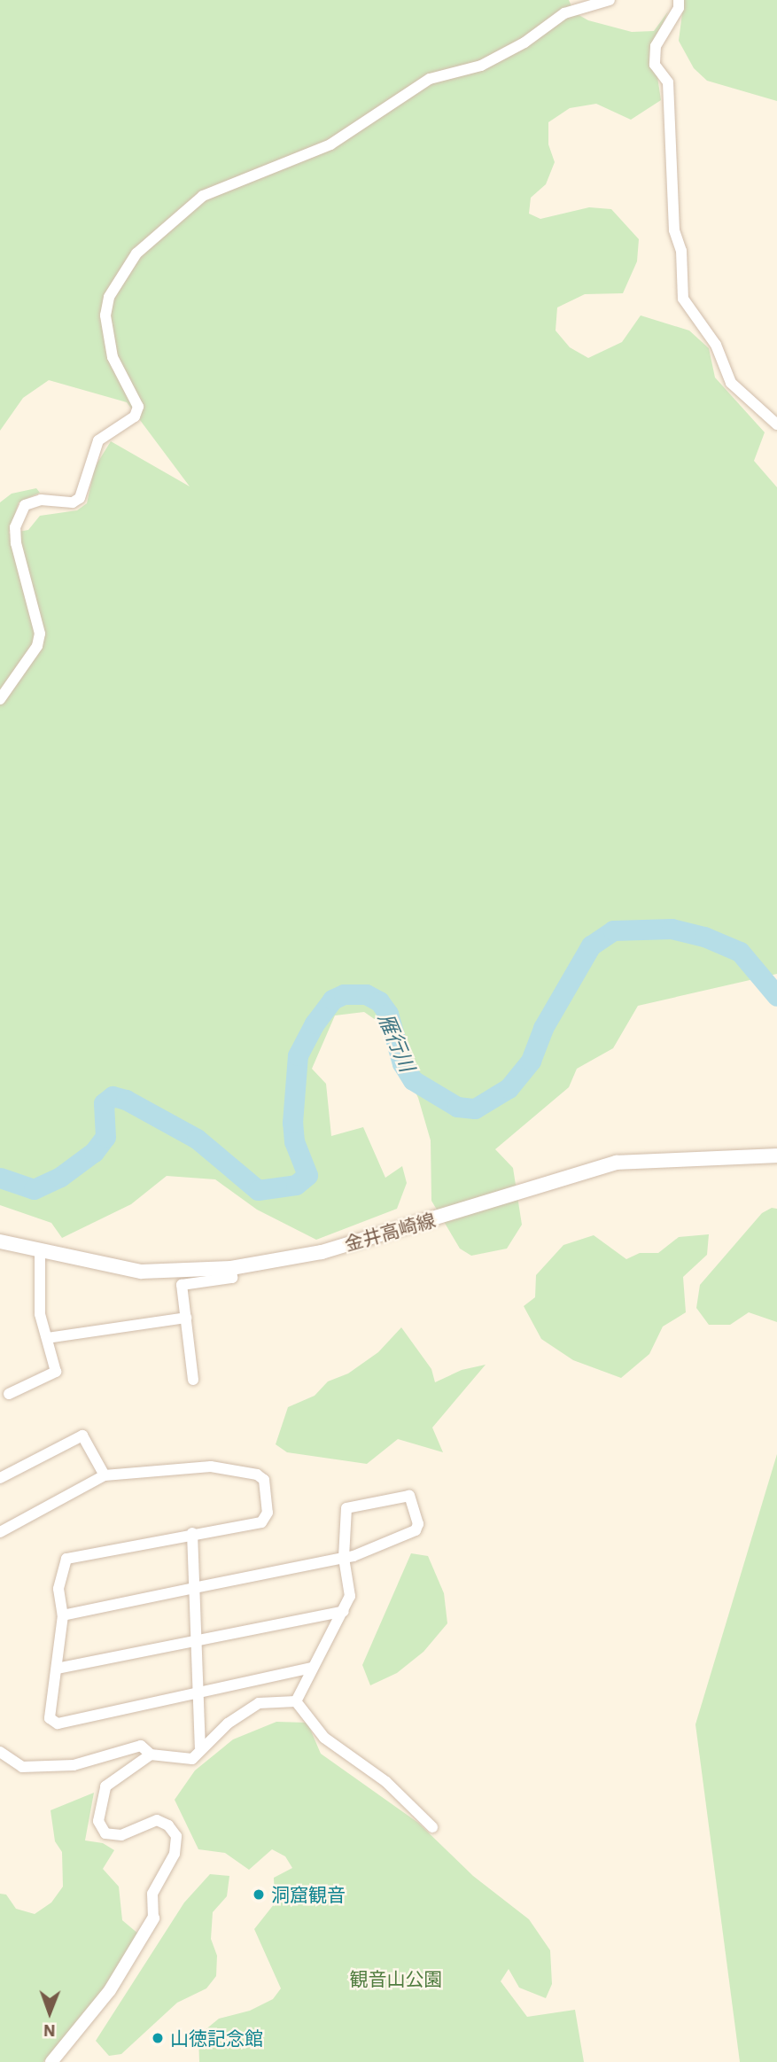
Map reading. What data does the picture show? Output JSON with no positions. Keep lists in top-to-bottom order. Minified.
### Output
{"streets":{"main road":["金井高崎線"]},"water":["雁行川"],"parks":["観音山公園"],"places":["洞窟観音","山徳記念館"],"north":"bottom"}
